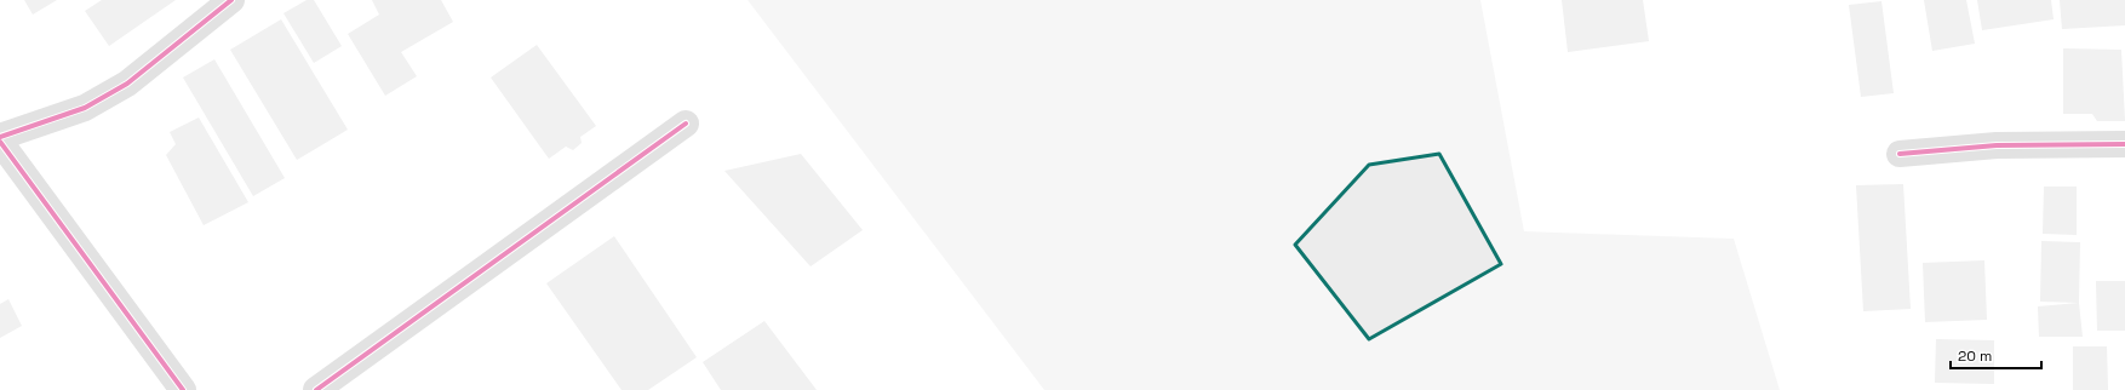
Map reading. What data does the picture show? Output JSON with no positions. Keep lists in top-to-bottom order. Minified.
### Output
{"scale_bar":"20 m"}
